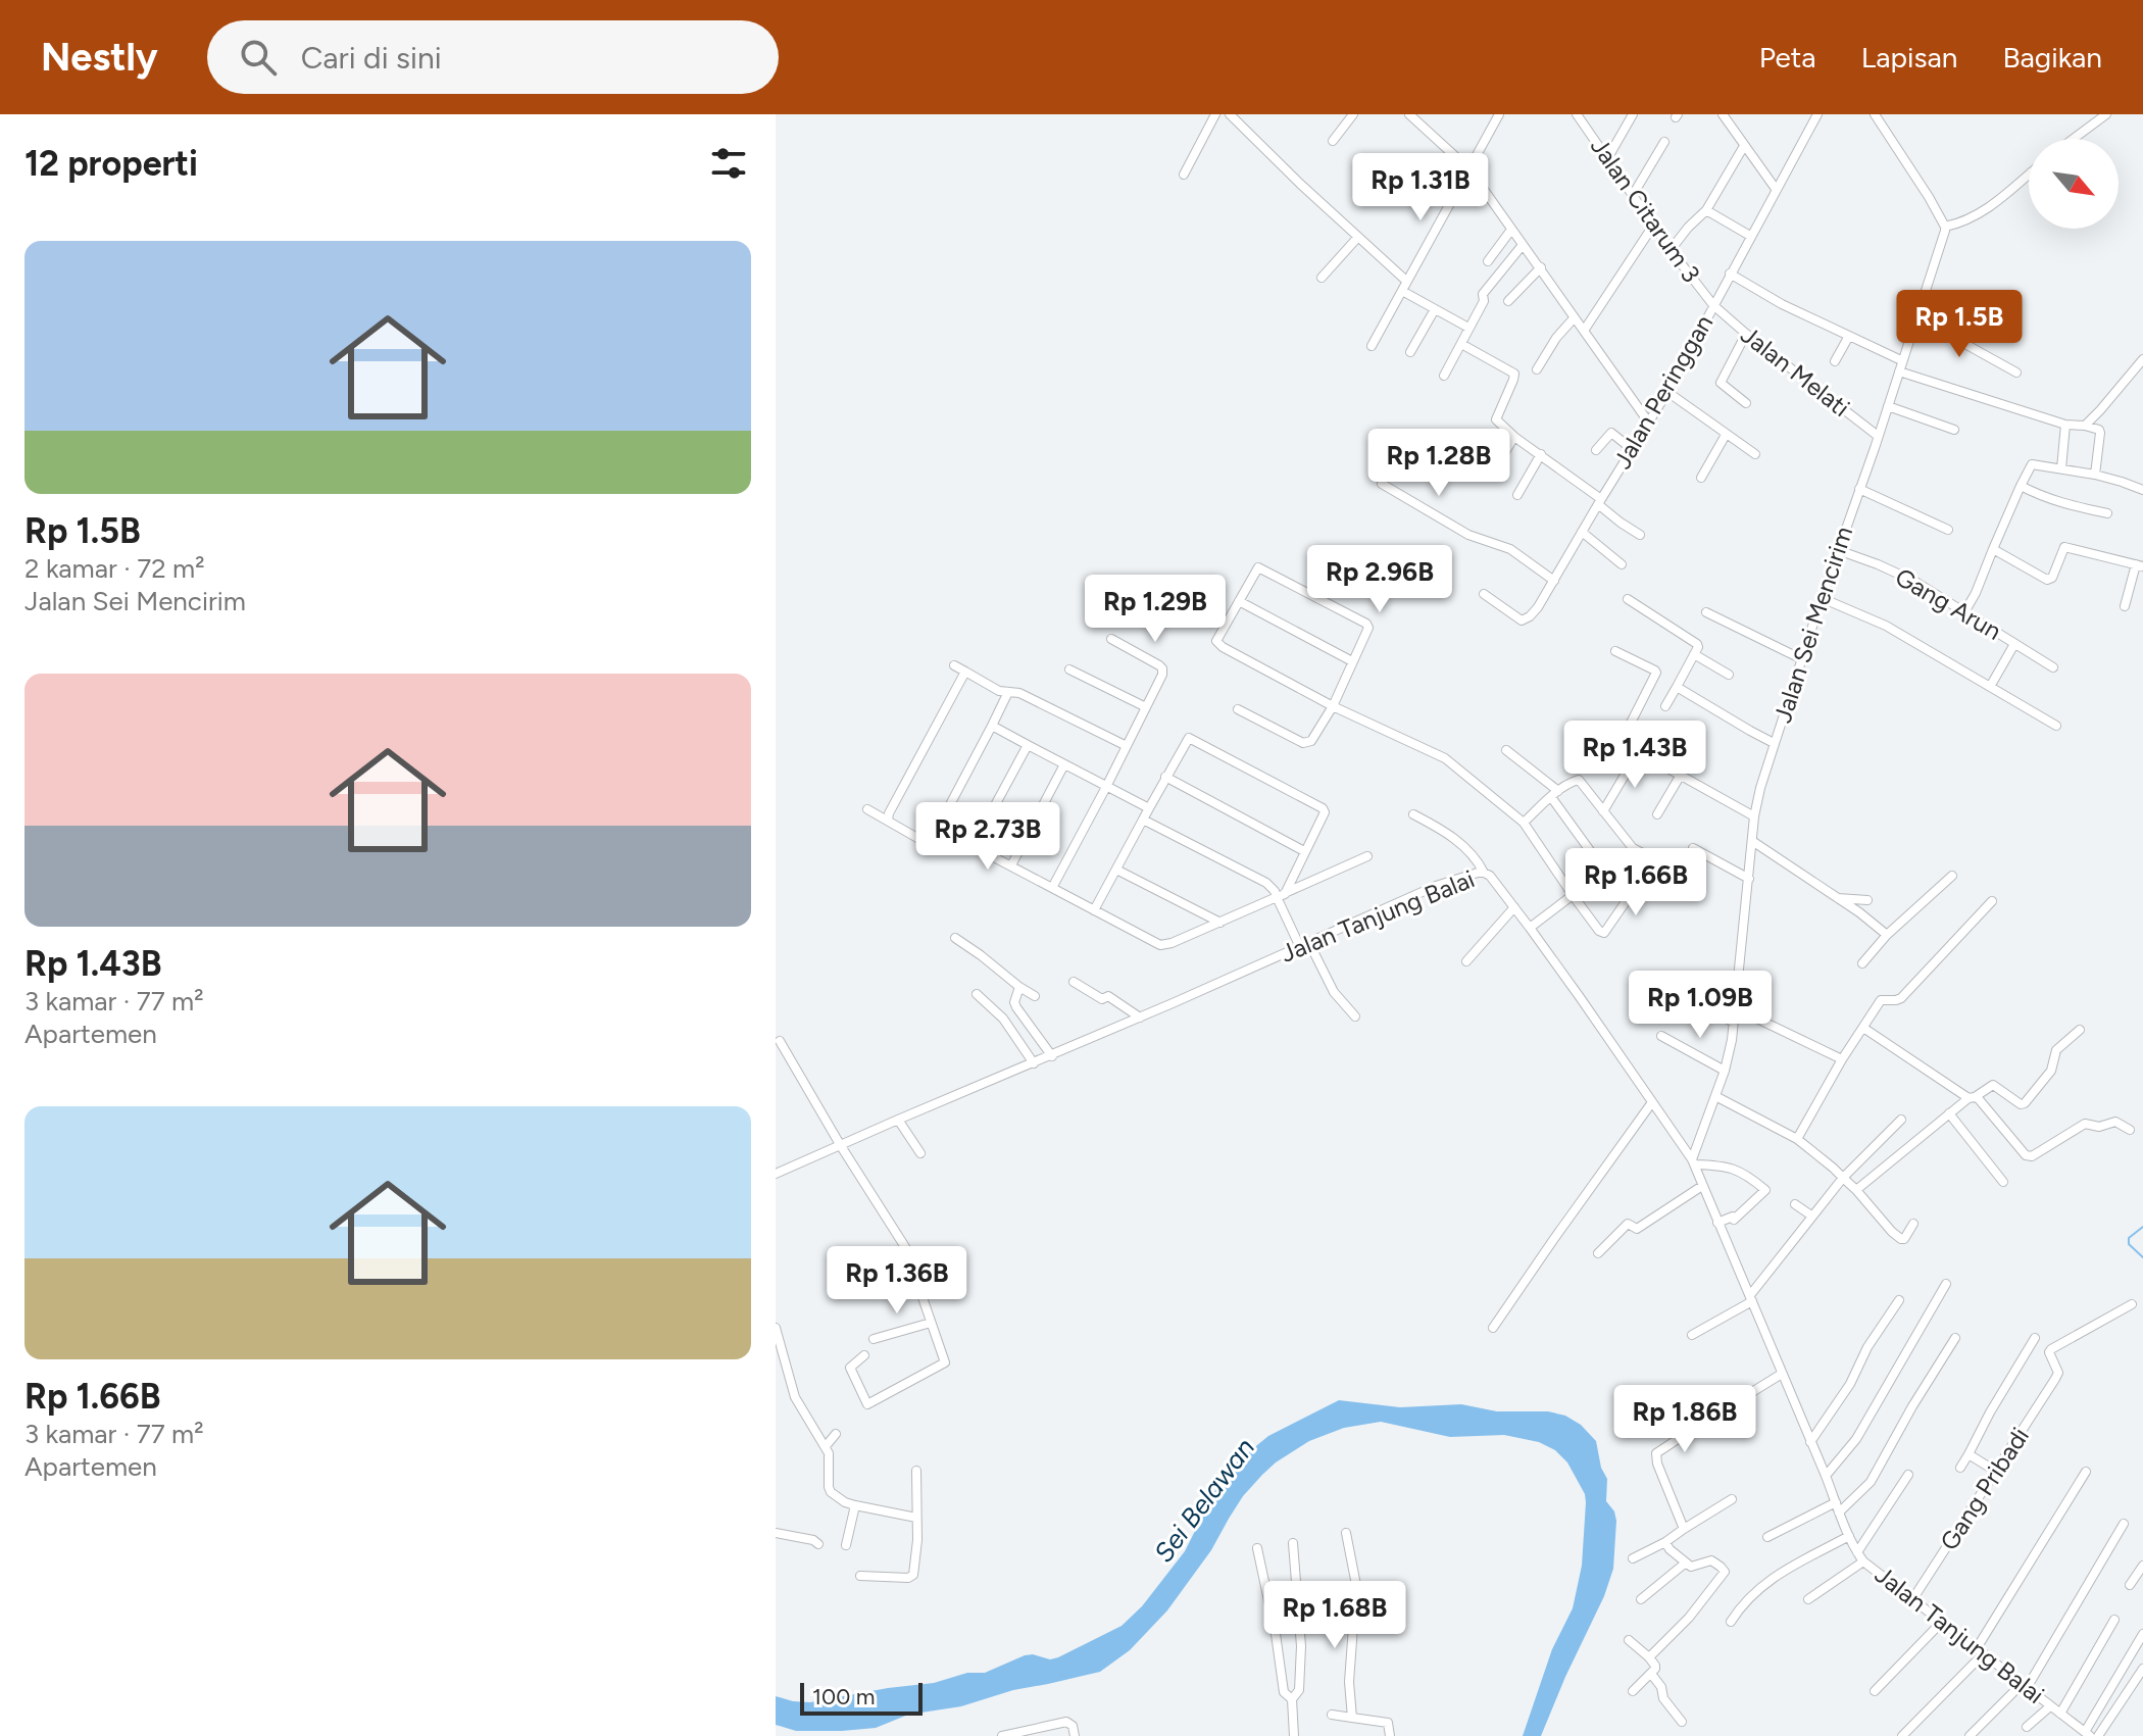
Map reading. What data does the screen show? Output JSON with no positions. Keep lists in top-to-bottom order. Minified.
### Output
{"streets":{"street":["Jalan Citarum 3","Jalan Melati","Jalan Peringgan","Gang Arun","Jalan Sei Mencirim","Jalan Tanjung Balai","Gang Pribadi"]},"crossings":[["Jalan Citarum 3","Jalan Melati"],["Jalan Citarum 3","Jalan Peringgan"],["Jalan Melati","Jalan Peringgan"],["Jalan Melati","Jalan Sei Mencirim"],["Gang Arun","Jalan Sei Mencirim"],["Jalan Sei Mencirim","Jalan Tanjung Balai"],["Jalan Tanjung Balai","Gang Pribadi"]],"water":["Sei Belawan"],"scale_bar":"100 m","north":"bottom right","page":{"header":"Nestly","search":"Cari di sini","nav":["Peta","Lapisan","Bagikan"],"heading":"12 properti","price":["Rp 1.31B","Rp 1.5B","Rp 1.28B","Rp 2.96B","Rp 1.29B","Rp 1.43B","Rp 2.73B","Rp 1.66B","Rp 1.09B","Rp 1.36B","Rp 1.86B","Rp 1.68B"],"list":[{"name":"Rp 1.5B","note":"2 kamar · 72 m² · Jalan Sei Mencirim"},{"name":"Rp 1.43B","note":"3 kamar · 77 m² · Apartemen"},{"name":"Rp 1.66B","note":"3 kamar · 77 m² · Apartemen"}],"scale":"100 m"}}
